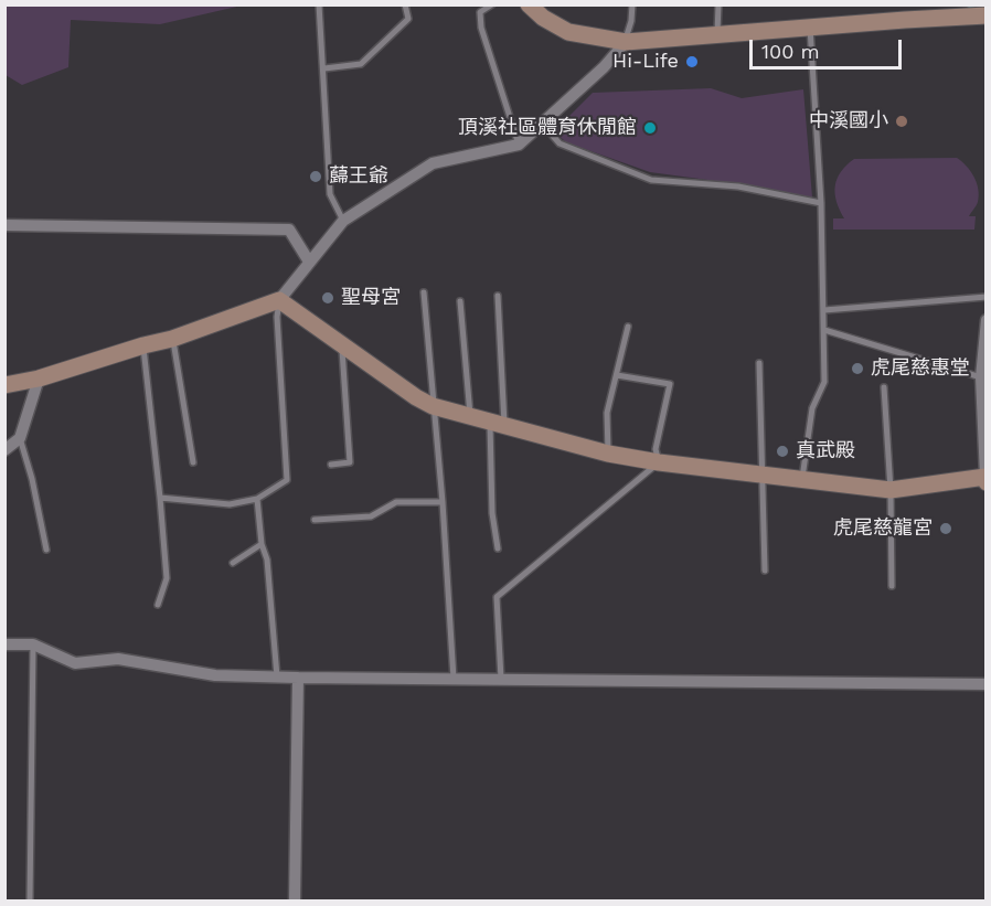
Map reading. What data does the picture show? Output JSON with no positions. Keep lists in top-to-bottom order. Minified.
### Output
{"places":["Hi-Life","中溪國小","頂溪社區體育休閒館","蘬王爺","聖母宮","虎尾慈惠堂","真武殿","虎尾慈龍宮"],"scale_bar":"100 m"}
